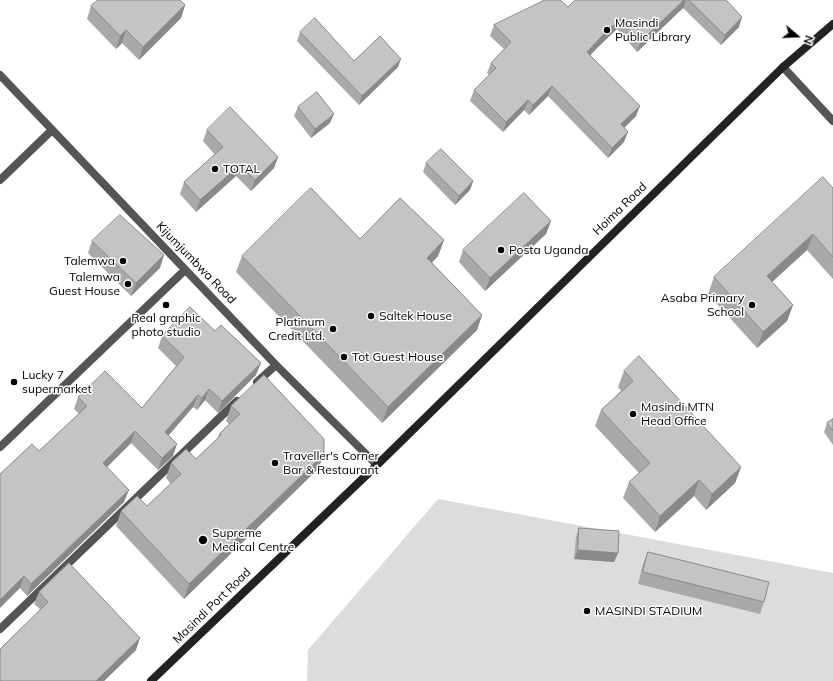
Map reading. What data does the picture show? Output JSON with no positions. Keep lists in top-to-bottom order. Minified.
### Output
{"streets":{"main road":["Hoima Road","Masindi Port Road"],"street":["Kijumjumbwa Road"]},"crossings":[["Hoima Road","Kijumjumbwa Road"],["Hoima Road","Masindi Port Road"],["Kijumjumbwa Road","Masindi Port Road"]],"places":["Masindi Public Library","TOTAL","Posta Uganda","Talemwa","Talemwa Guest House","Real graphic photo studio","Asaba Primary School","Saltek House","Platinum Credit Ltd.","Tot Guest House","Lucky 7 supermarket","Masindi MTN Head Office","Traveller's Corner Bar & Restaurant","Supreme Medical Centre","MASINDI STADIUM"],"north":"right"}
